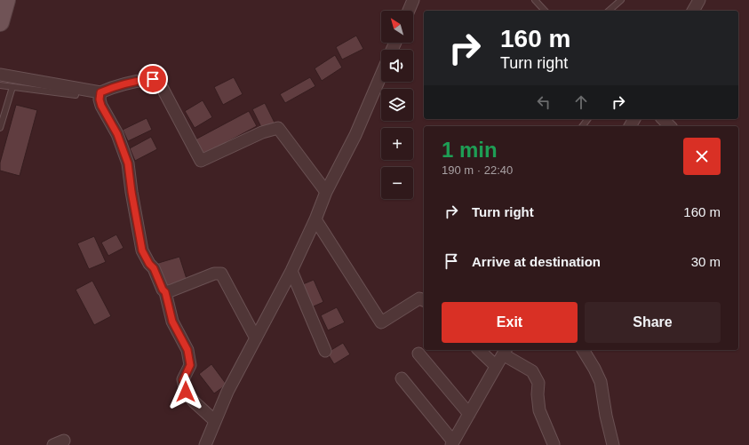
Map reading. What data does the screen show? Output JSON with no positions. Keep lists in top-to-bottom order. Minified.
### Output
{"north":"top left","page":{"map_buttons":["+","−"],"turn":["160 m","Turn right"],"heading":["1 min","190 m · 22:40"],"list":[{"name":"Turn right","value":"160 m"},{"name":"Arrive at destination","value":"30 m"}],"buttons":["Exit","Share"]}}
